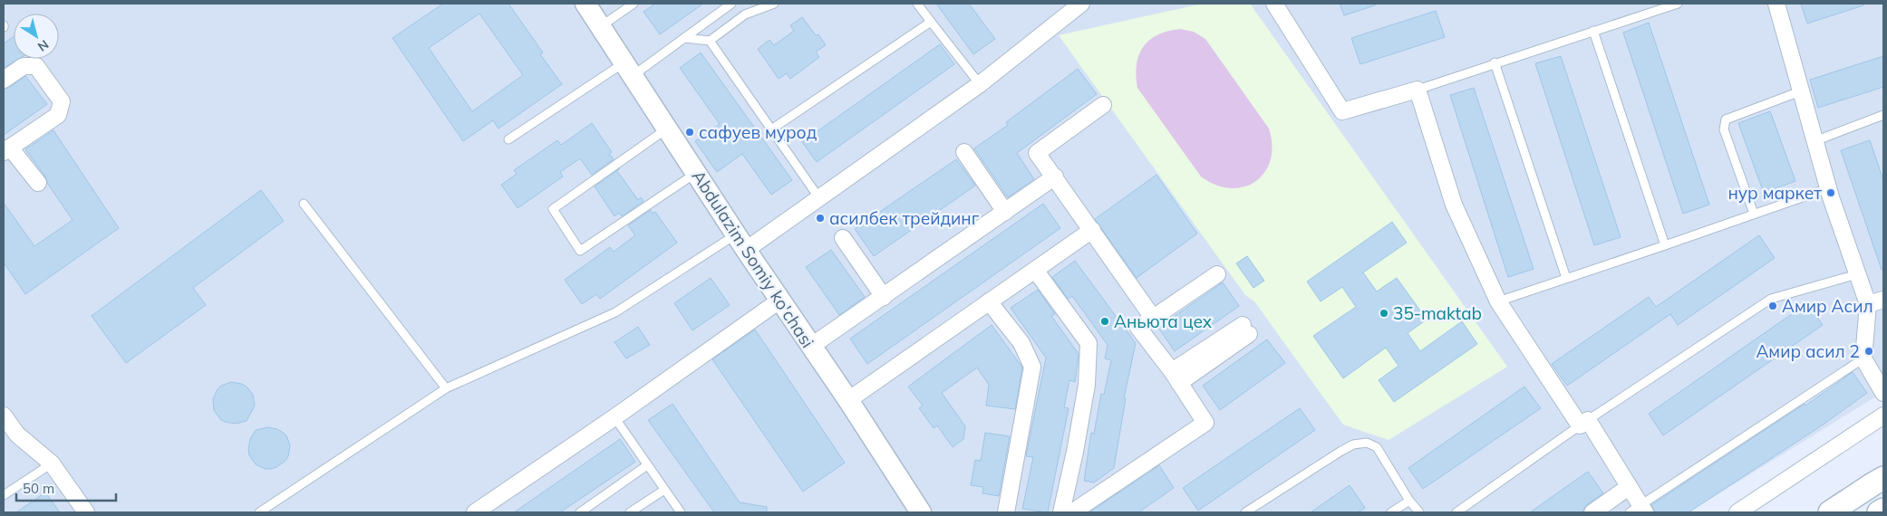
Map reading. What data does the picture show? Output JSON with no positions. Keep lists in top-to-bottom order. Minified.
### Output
{"streets":{"street":["Abdulazim Somiy ko'chasi"]},"places":["сафуев мурод","нур маркет","асилбек трейдинг","Амир Асил","35-maktab","Аньюта цех","Амир асил 2"],"scale_bar":"50 m","north":"bottom right"}
